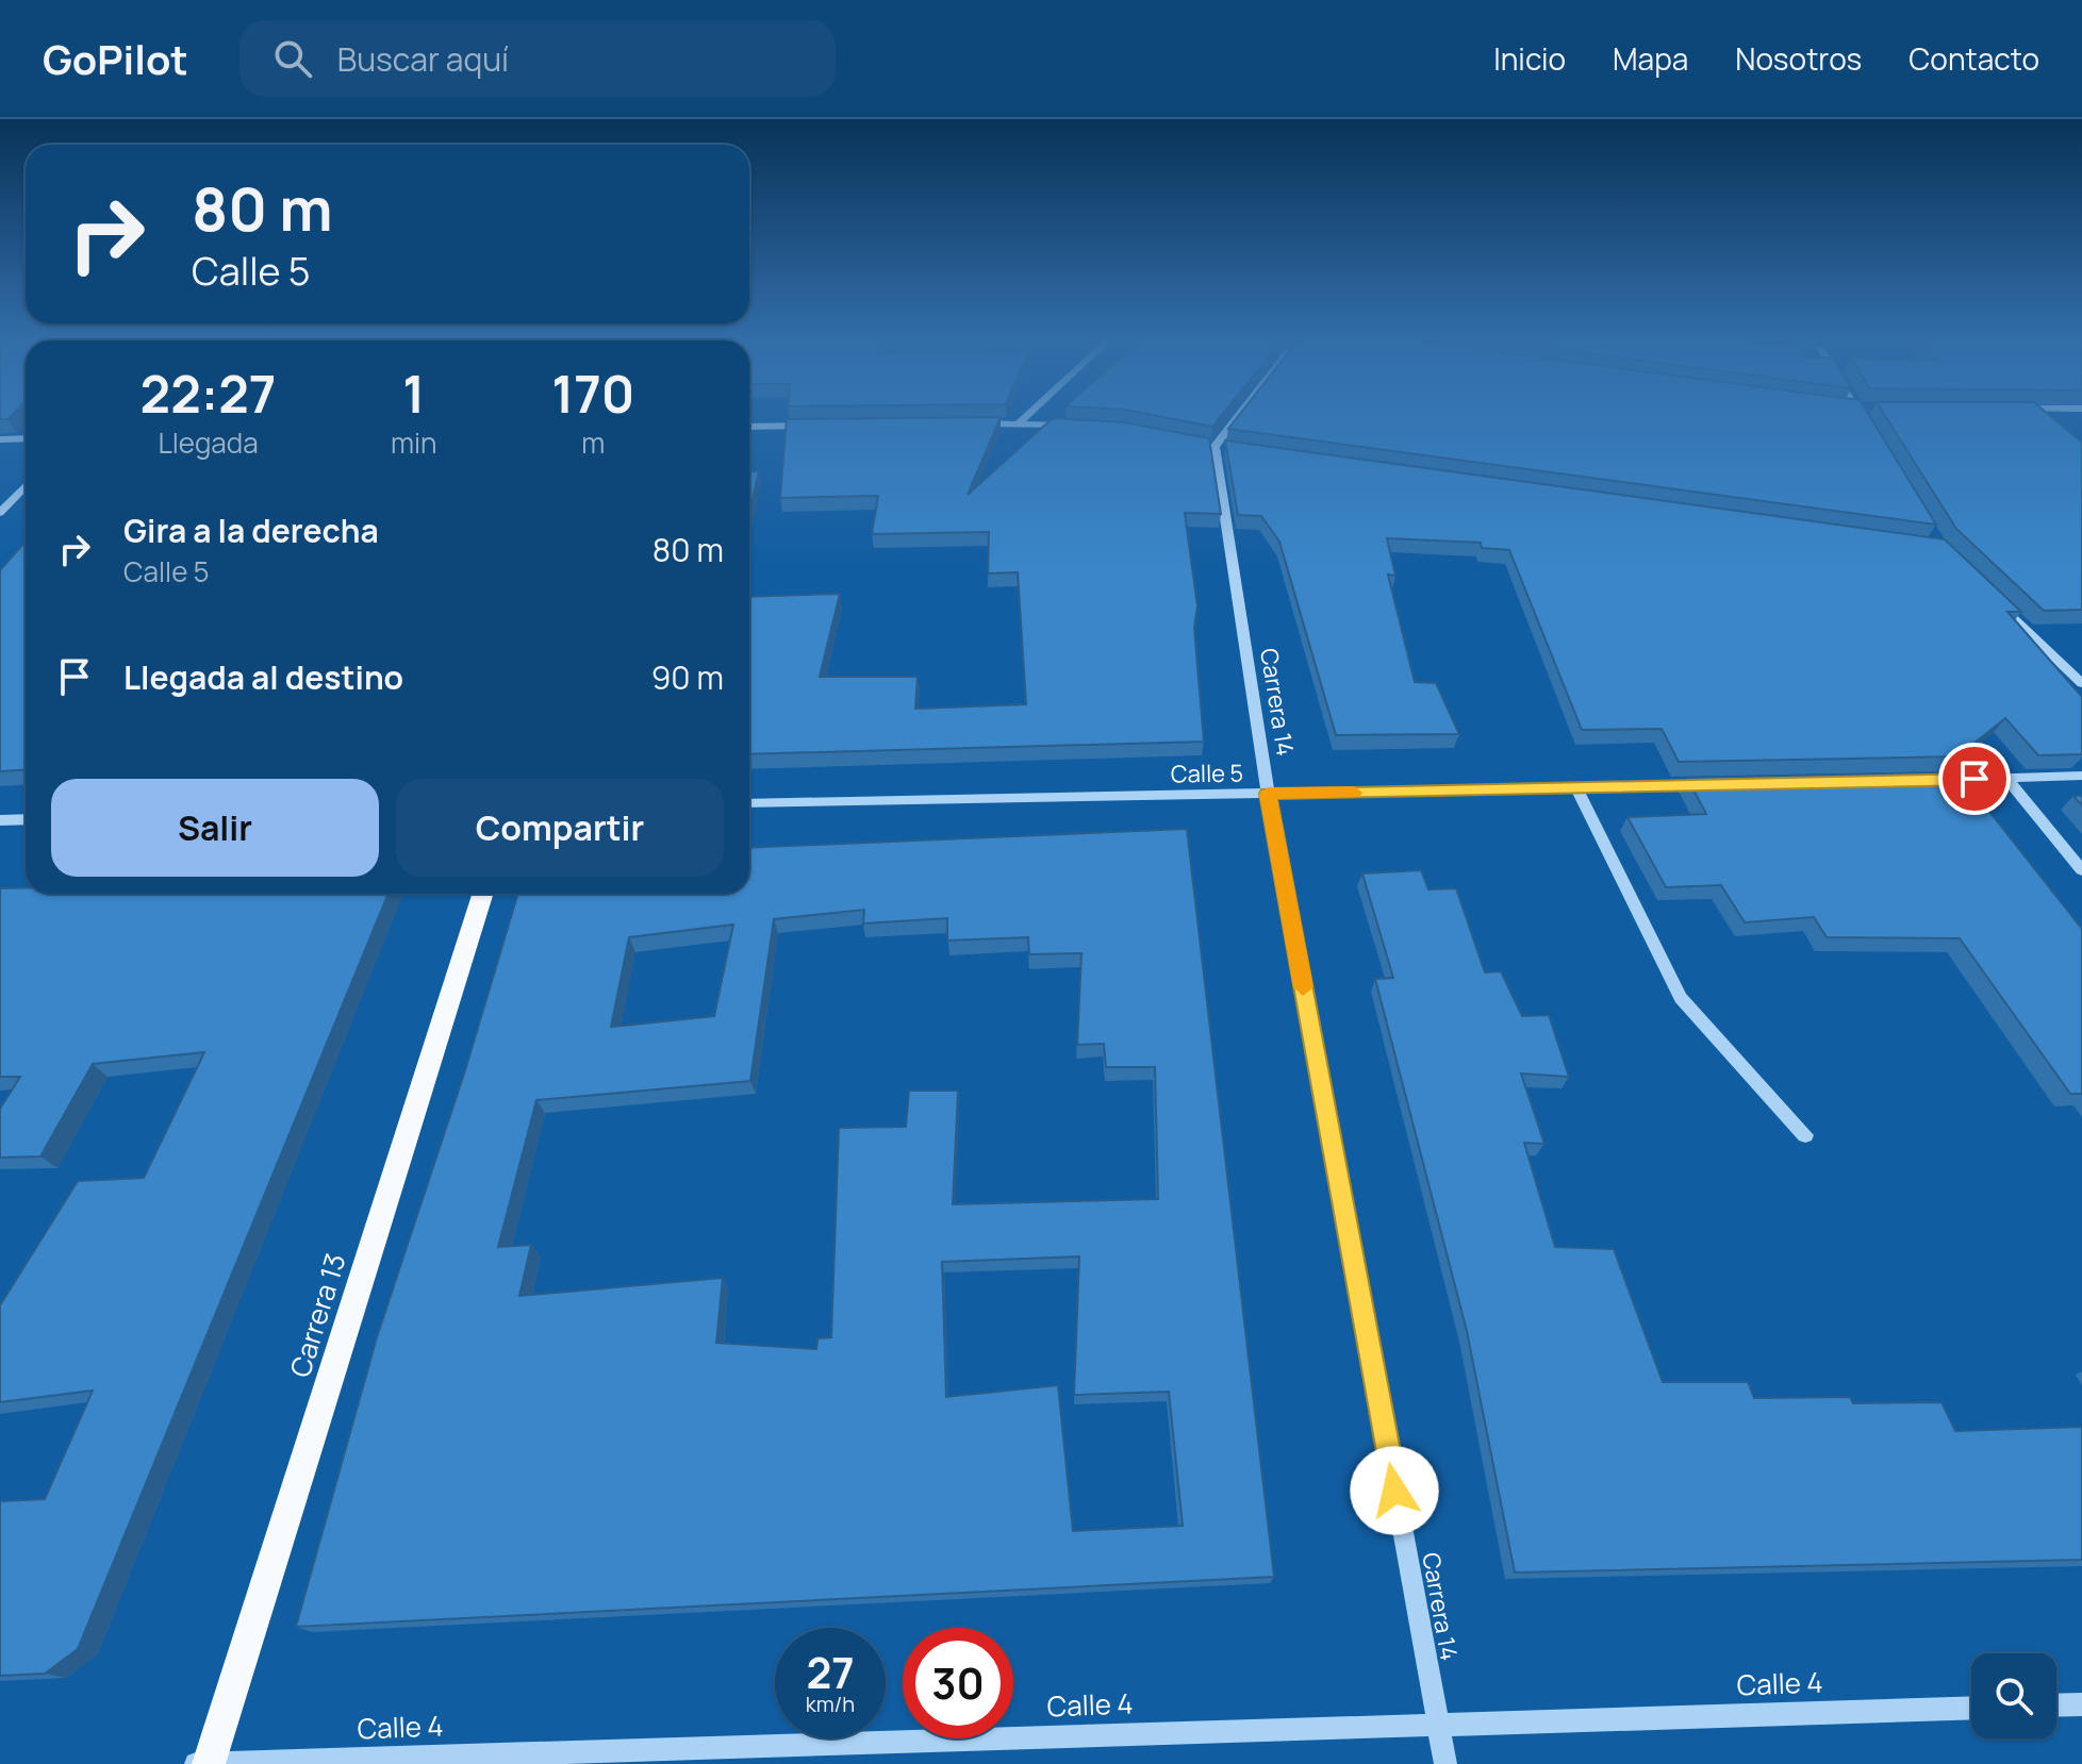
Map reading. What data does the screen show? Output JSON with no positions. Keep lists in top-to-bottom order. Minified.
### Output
{"streets":{"main road":["Carrera 13"],"street":["Carrera 14","Calle 5","Calle 4"]},"crossings":[["Carrera 14","Calle 5"],["Carrera 14","Calle 4"],["Carrera 13","Calle 4"]],"page":{"header":"GoPilot","search":"Buscar aquí","nav":["Inicio","Mapa","Nosotros","Contacto"],"turn":["80 m","Calle 5"],"eta":["22:27","Llegada","1","min","170","m"],"list":[{"name":"Gira a la derecha","note":"Calle 5","value":"80 m"},{"name":"Llegada al destino","value":"90 m"}],"buttons":["Salir","Compartir"],"speed":"27 km/h","limit":"30"}}
